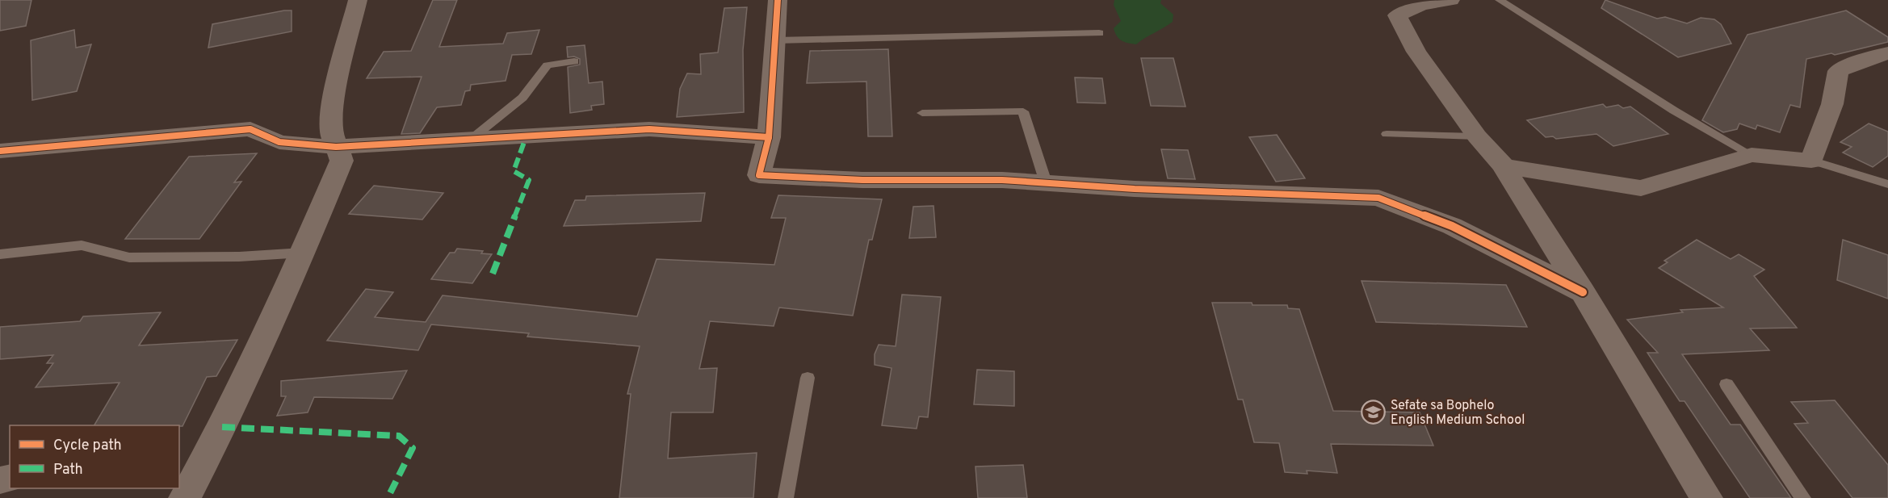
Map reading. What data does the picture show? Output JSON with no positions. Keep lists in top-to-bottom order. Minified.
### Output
{"places":{"school or university":["Sefate sa Bophelo English Medium School"]},"legend":["Cycle path","Path"]}
